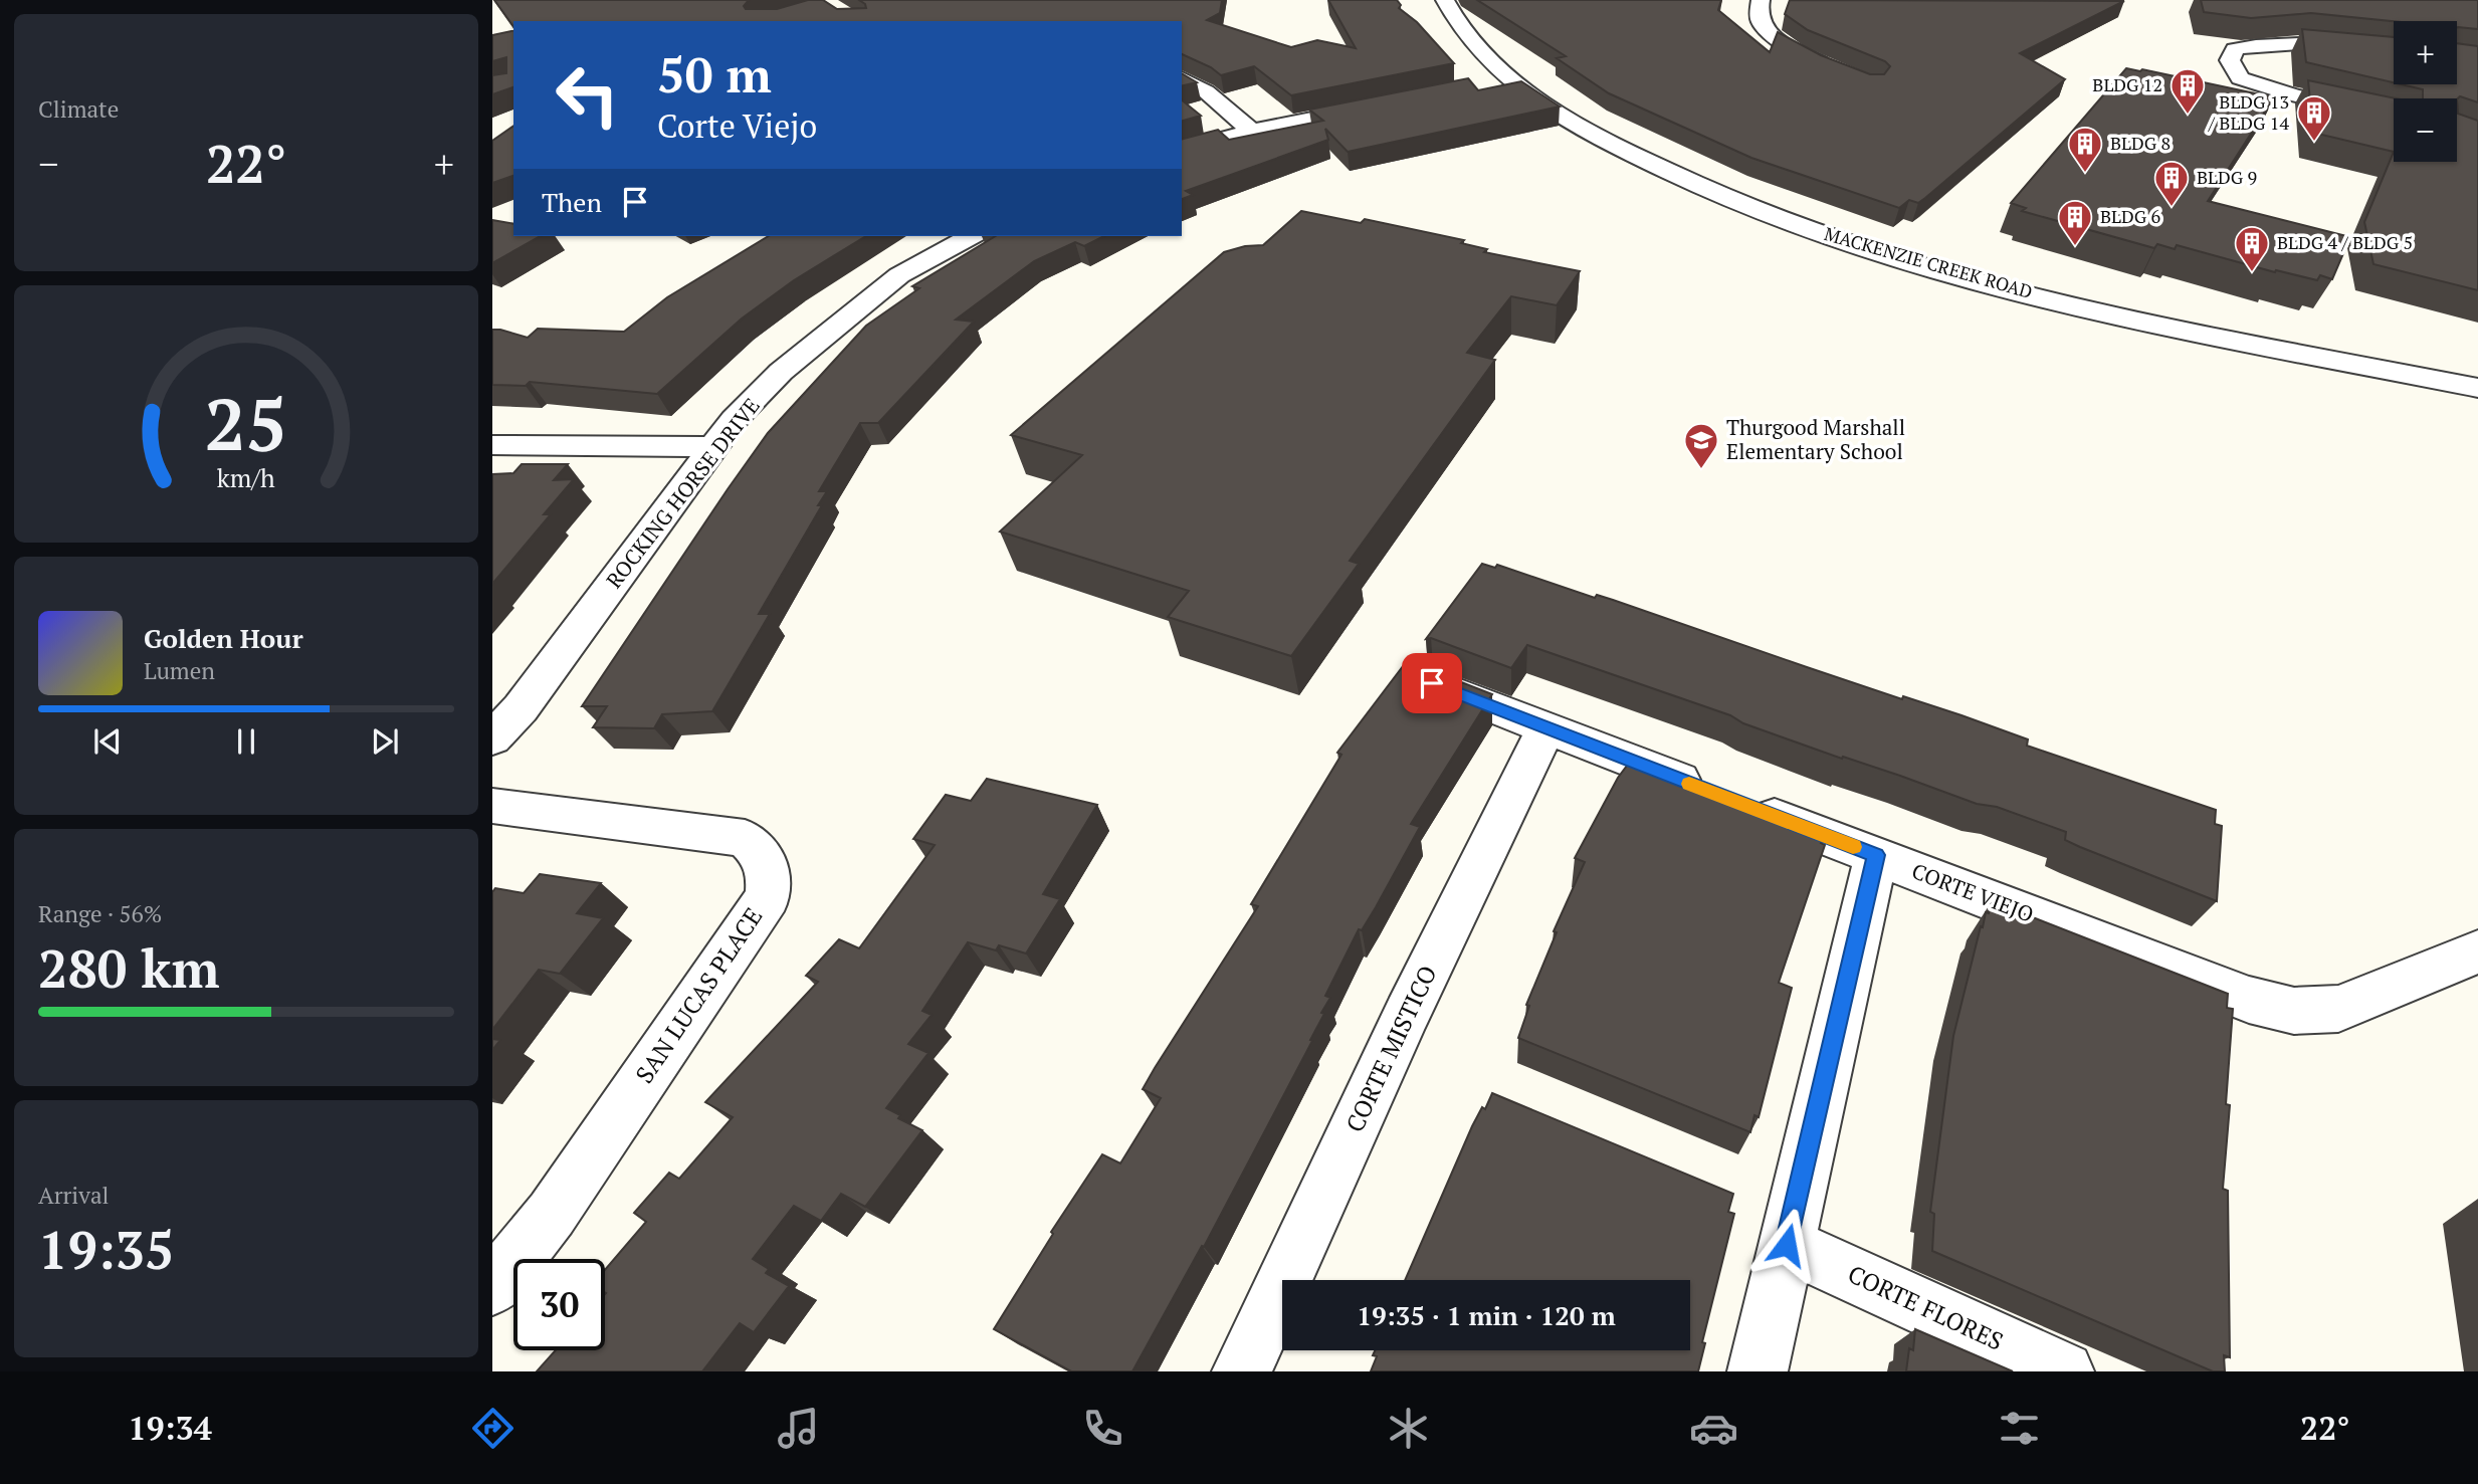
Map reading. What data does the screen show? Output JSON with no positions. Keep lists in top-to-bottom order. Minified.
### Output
{"streets":{"street":["MACKENZIE CREEK ROAD","ROCKING HORSE DRIVE","CORTE VIEJO","SAN LUCAS PLACE","CORTE MISTICO","CORTE FLORES"]},"crossings":[["CORTE VIEJO","CORTE MISTICO"]],"places":{"building":["BLDG 12","BLDG 13 / BLDG 14","BLDG 8","BLDG 9","BLDG 6","BLDG 4 / BLDG 5"],"school or university":["Thurgood Marshall Elementary School"]},"page":{"tile":["Climate",["Range · 56%","280 km"],["Arrival","19:35"]],"map_buttons":["+","−"],"turn":["50 m","Corte Viejo"],"heat":["−","22°","+"],"then":"Then","song":["Golden Hour","Lumen"],"limit":"30","trip":"19:35 · 1 min · 120 m","tabs":["19:34","22°"],"gauge":["25","km/h"]}}
